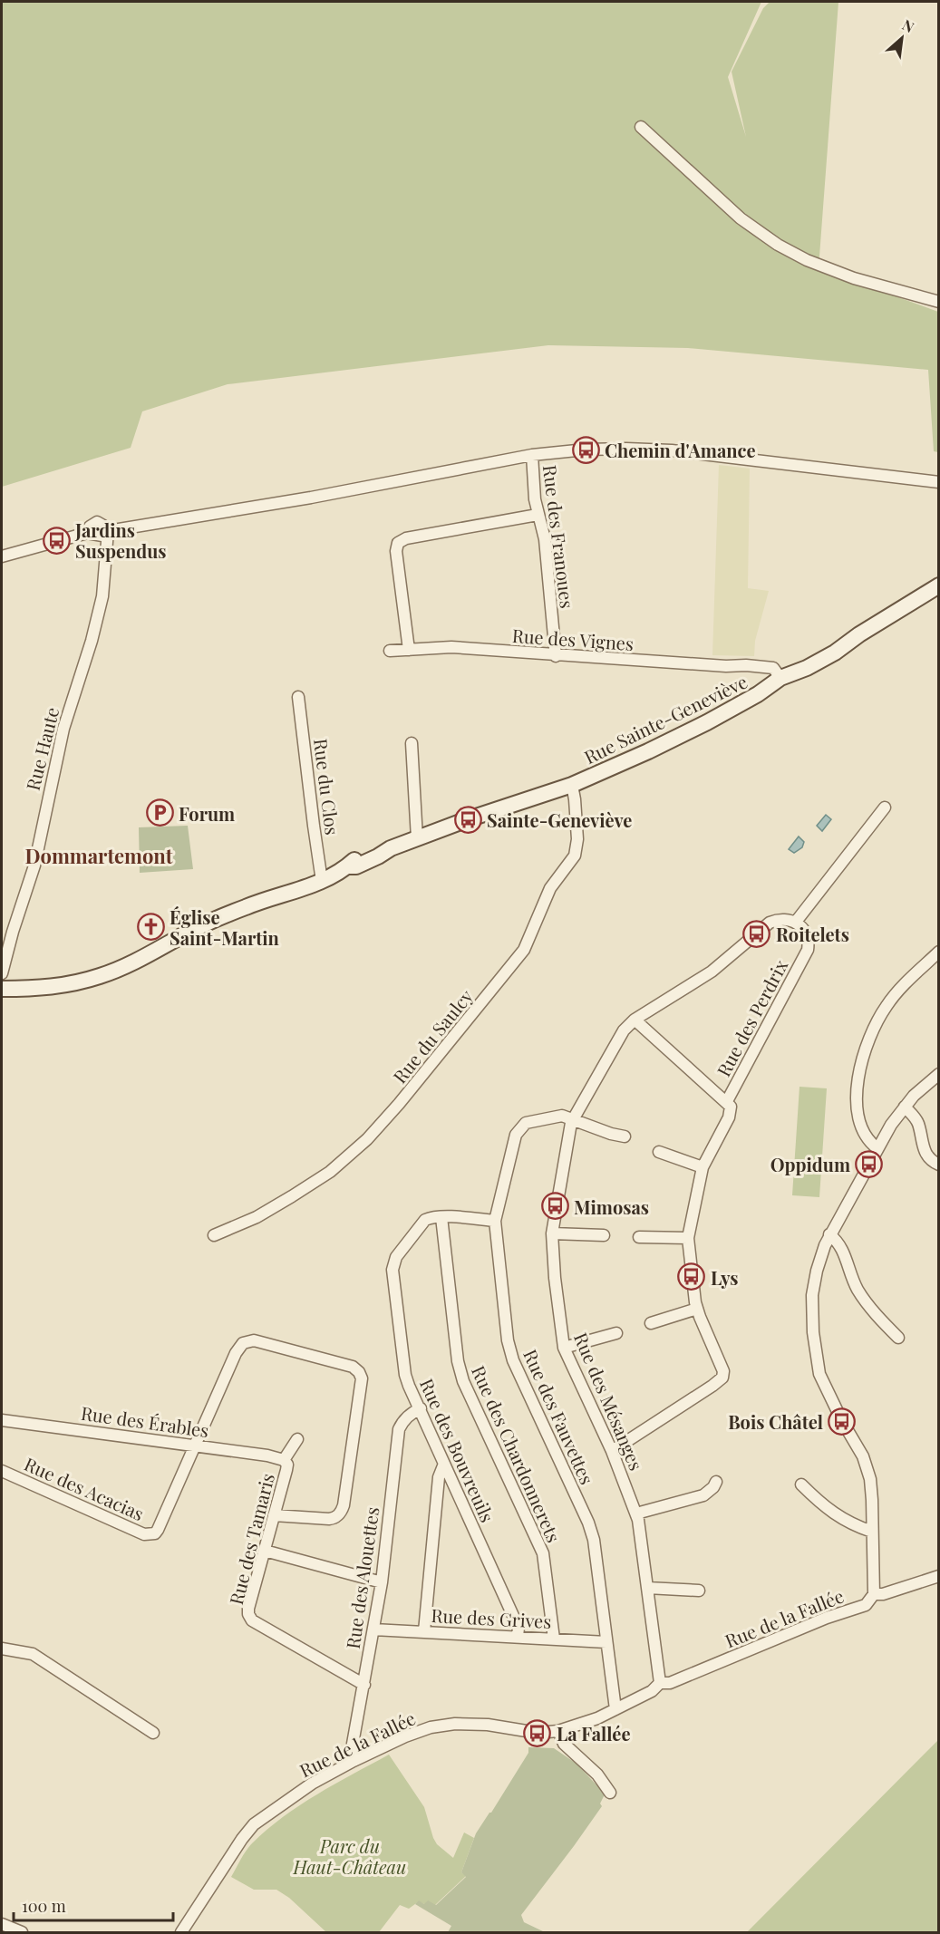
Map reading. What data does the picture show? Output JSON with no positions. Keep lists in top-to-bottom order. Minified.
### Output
{"streets":{"street":["Rue des Franoues","Rue des Vignes","Rue Sainte-Geneviève","Rue Haute","Rue du Clos","Rue des Perdrix","Rue du Saulcy","Rue des Mésanges","Rue des Fauvettes","Rue des Érables","Rue des Bouvreuils","Rue des Chardonnerets","Rue des Acacias","Rue des Tamaris","Rue des Alouettes","Rue des Grives","Rue de la Fallée"]},"crossings":[["Rue des Franoues","Rue des Vignes"],["Rue des Vignes","Rue Sainte-Geneviève"],["Rue Sainte-Geneviève","Rue du Clos"],["Rue Sainte-Geneviève","Rue du Saulcy"],["Rue des Mésanges","Rue des Fauvettes"],["Rue des Mésanges","Rue de la Fallée"],["Rue des Fauvettes","Rue des Bouvreuils"],["Rue des Fauvettes","Rue des Grives"],["Rue des Fauvettes","Rue de la Fallée"],["Rue des Érables","Rue des Acacias"],["Rue des Érables","Rue des Tamaris"],["Rue des Bouvreuils","Rue des Chardonnerets"],["Rue des Bouvreuils","Rue des Alouettes"],["Rue des Bouvreuils","Rue des Grives"],["Rue des Chardonnerets","Rue des Grives"],["Rue des Tamaris","Rue des Alouettes"],["Rue des Alouettes","Rue des Grives"],["Rue des Alouettes","Rue de la Fallée"]],"districts":["Dommartemont"],"parks":["Parc du Haut-Château"],"places":{"bus stop":["Chemin d'Amance","Jardins Suspendus","Sainte-Geneviève","Roitelets","Oppidum","Mimosas","Lys","Bois Châtel","La Fallée"],"parking":["Forum"],"church":["Église Saint-Martin"]},"scale_bar":"100 m","north":"top right"}
